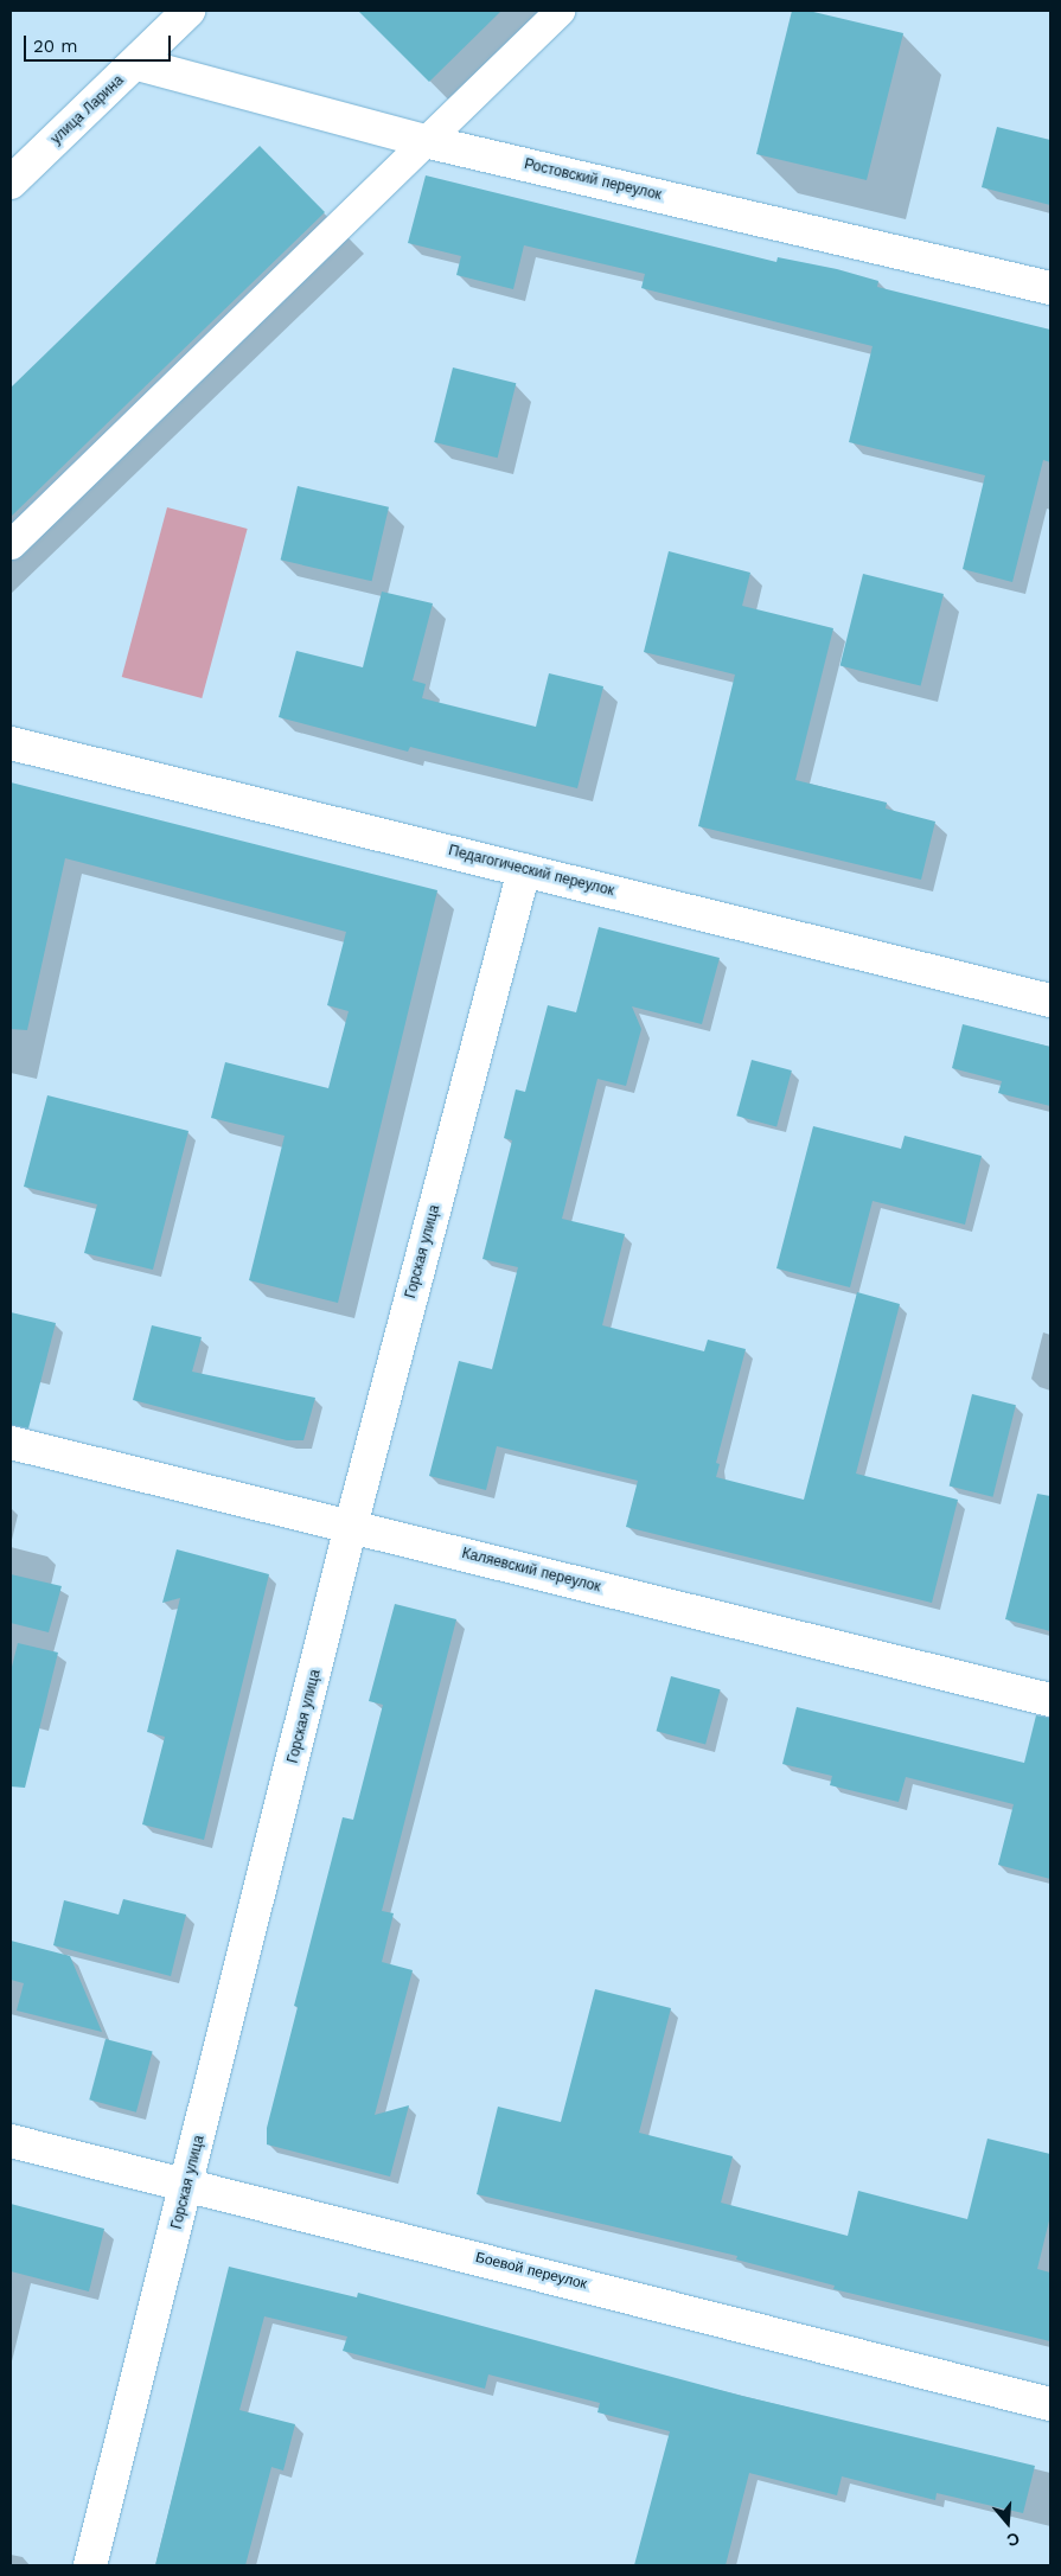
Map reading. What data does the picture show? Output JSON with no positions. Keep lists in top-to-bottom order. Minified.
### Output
{"streets":{"street":["улица Ларина","Ростовский переулок","Педагогический переулок","Горская улица","Каляевский переулок","Боевой переулок"]},"crossings":[["улица Ларина","Ростовский переулок"],["Педагогический переулок","Горская улица"],["Горская улица","Каляевский переулок"],["Горская улица","Боевой переулок"]],"scale_bar":"20 m","north":"bottom"}
